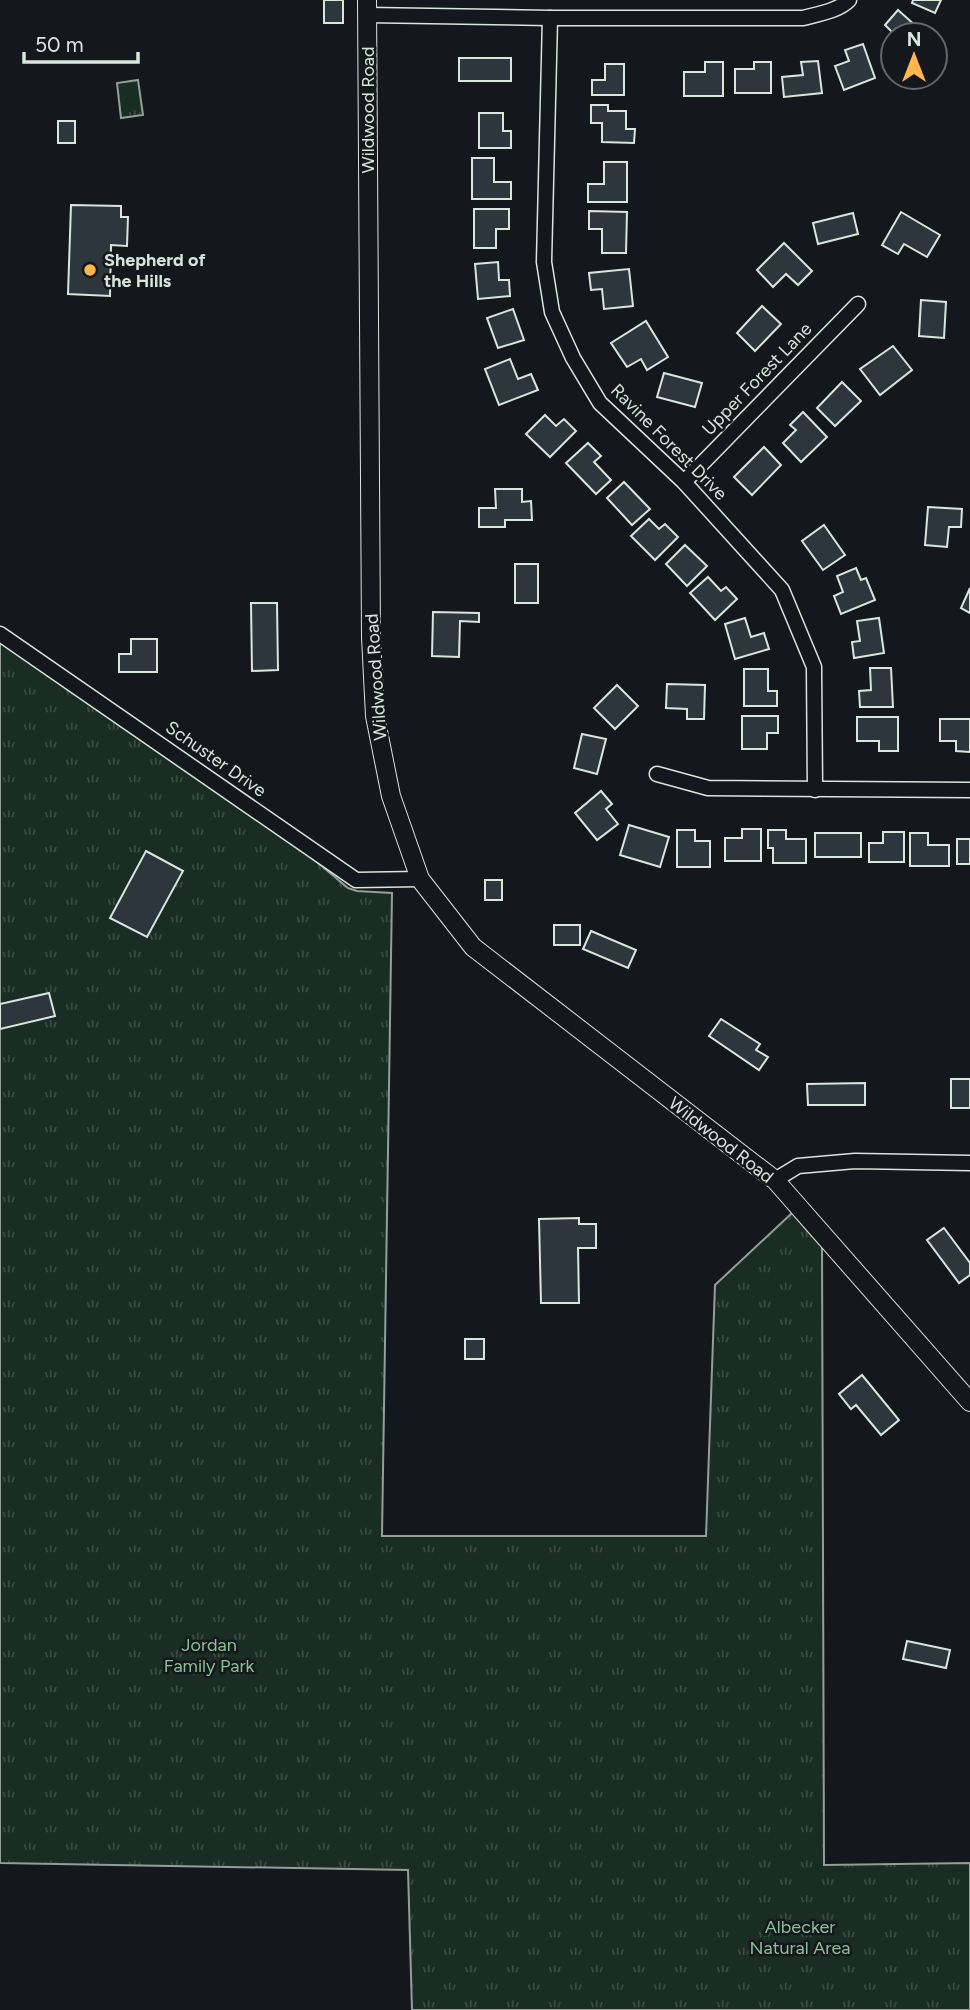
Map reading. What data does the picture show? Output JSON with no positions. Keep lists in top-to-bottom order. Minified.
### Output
{"streets":{"street":["Wildwood Road","Upper Forest Lane","Ravine Forest Drive","Schuster Drive"]},"crossings":[["Wildwood Road","Schuster Drive"],["Upper Forest Lane","Ravine Forest Drive"]],"parks":["Jordan Family Park","Albecker Natural Area"],"places":["Shepherd of the Hills"],"scale_bar":"50 m","north":"top"}
